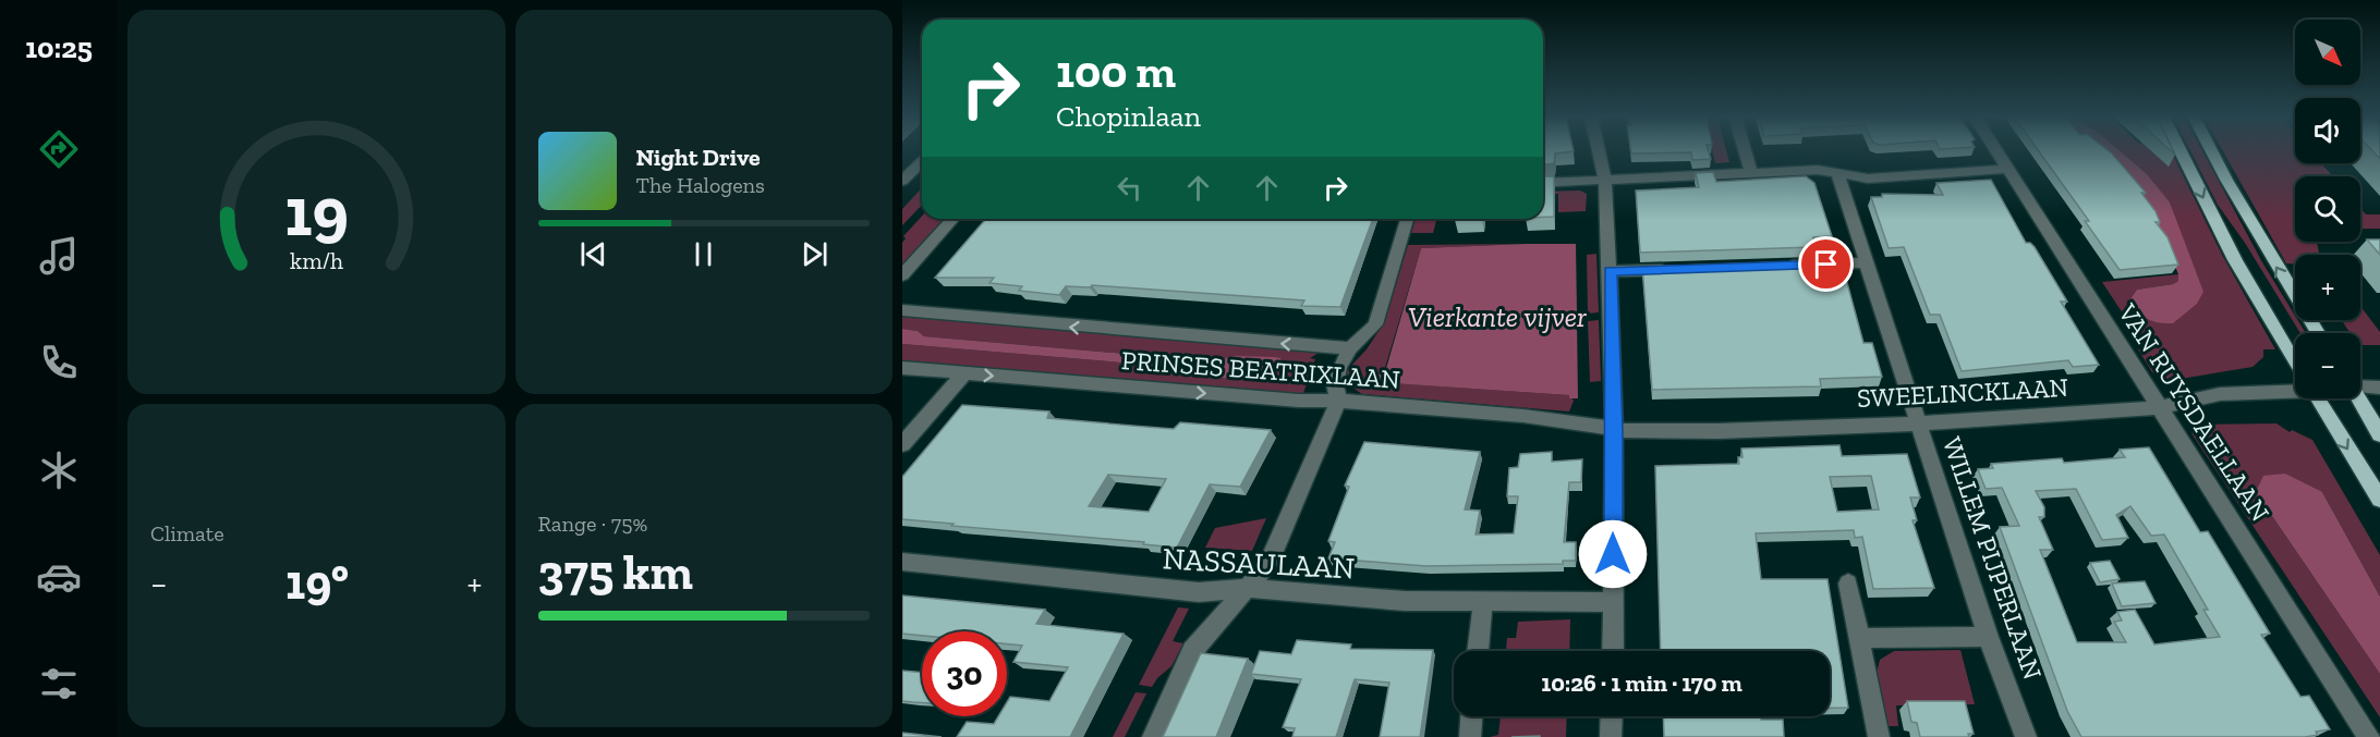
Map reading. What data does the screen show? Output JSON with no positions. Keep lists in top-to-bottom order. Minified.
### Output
{"streets":{"street":["PRINSES BEATRIXLAAN","SWEELINCKLAAN","VAN RUYSDAELLAAN","WILLEM PIJPERLAAN","NASSAULAAN"]},"crossings":[["PRINSES BEATRIXLAAN","SWEELINCKLAAN"],["SWEELINCKLAAN","VAN RUYSDAELLAAN"],["SWEELINCKLAAN","WILLEM PIJPERLAAN"]],"water":["Vierkante vijver"],"north":"bottom right","page":{"tabs":"10:25","map_buttons":["+","−"],"turn":["100 m","Chopinlaan"],"song":["Night Drive","The Halogens"],"tile":["Climate",["Range · 75%","375 km"]],"heat":["−","19°","+"],"limit":"30","trip":"10:26 · 1 min · 170 m","gauge":["19","km/h"]}}
